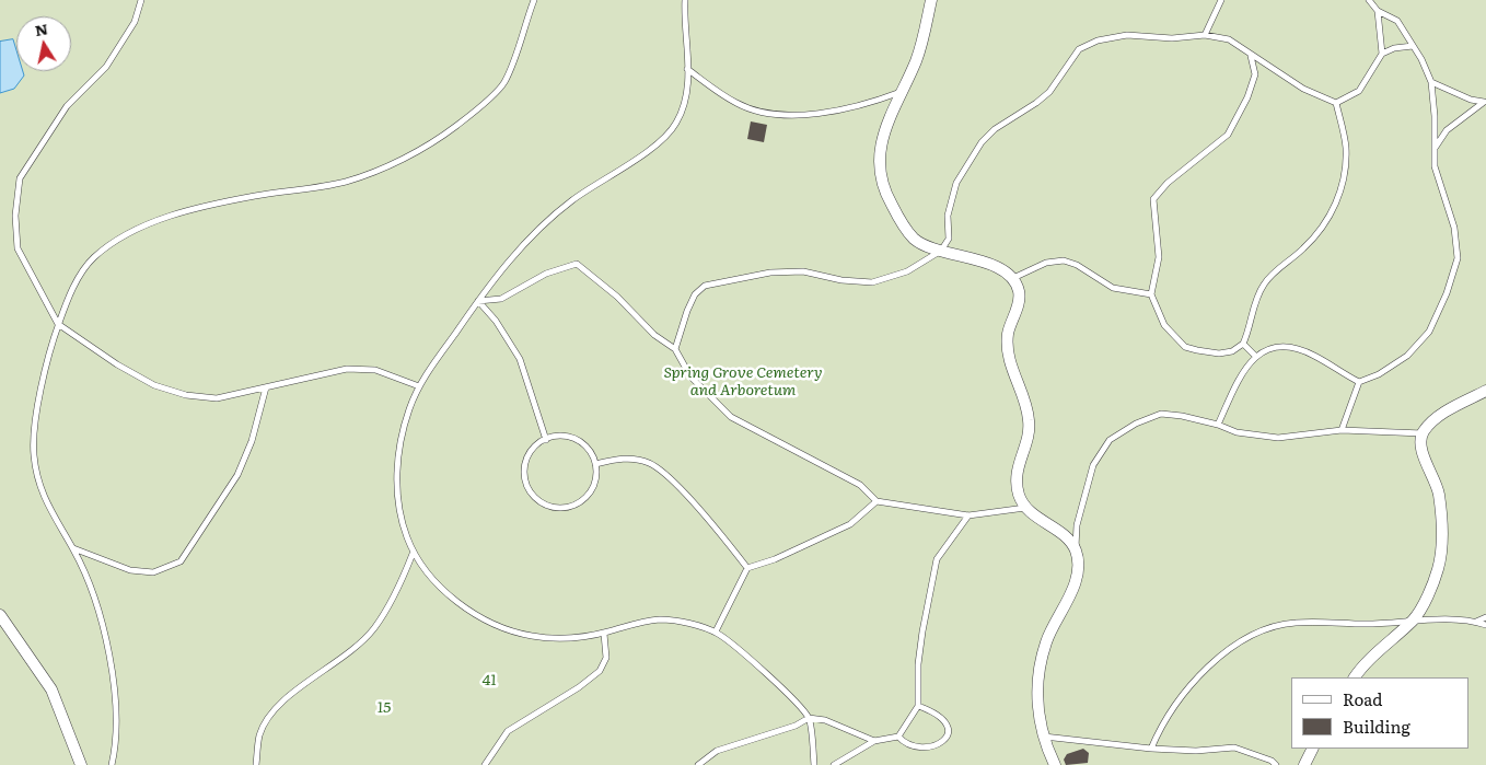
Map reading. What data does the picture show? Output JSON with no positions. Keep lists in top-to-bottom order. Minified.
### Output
{"parks":["Spring Grove Cemetery and Arboretum","41","15"],"legend":["Road","Building"],"north":"top"}
